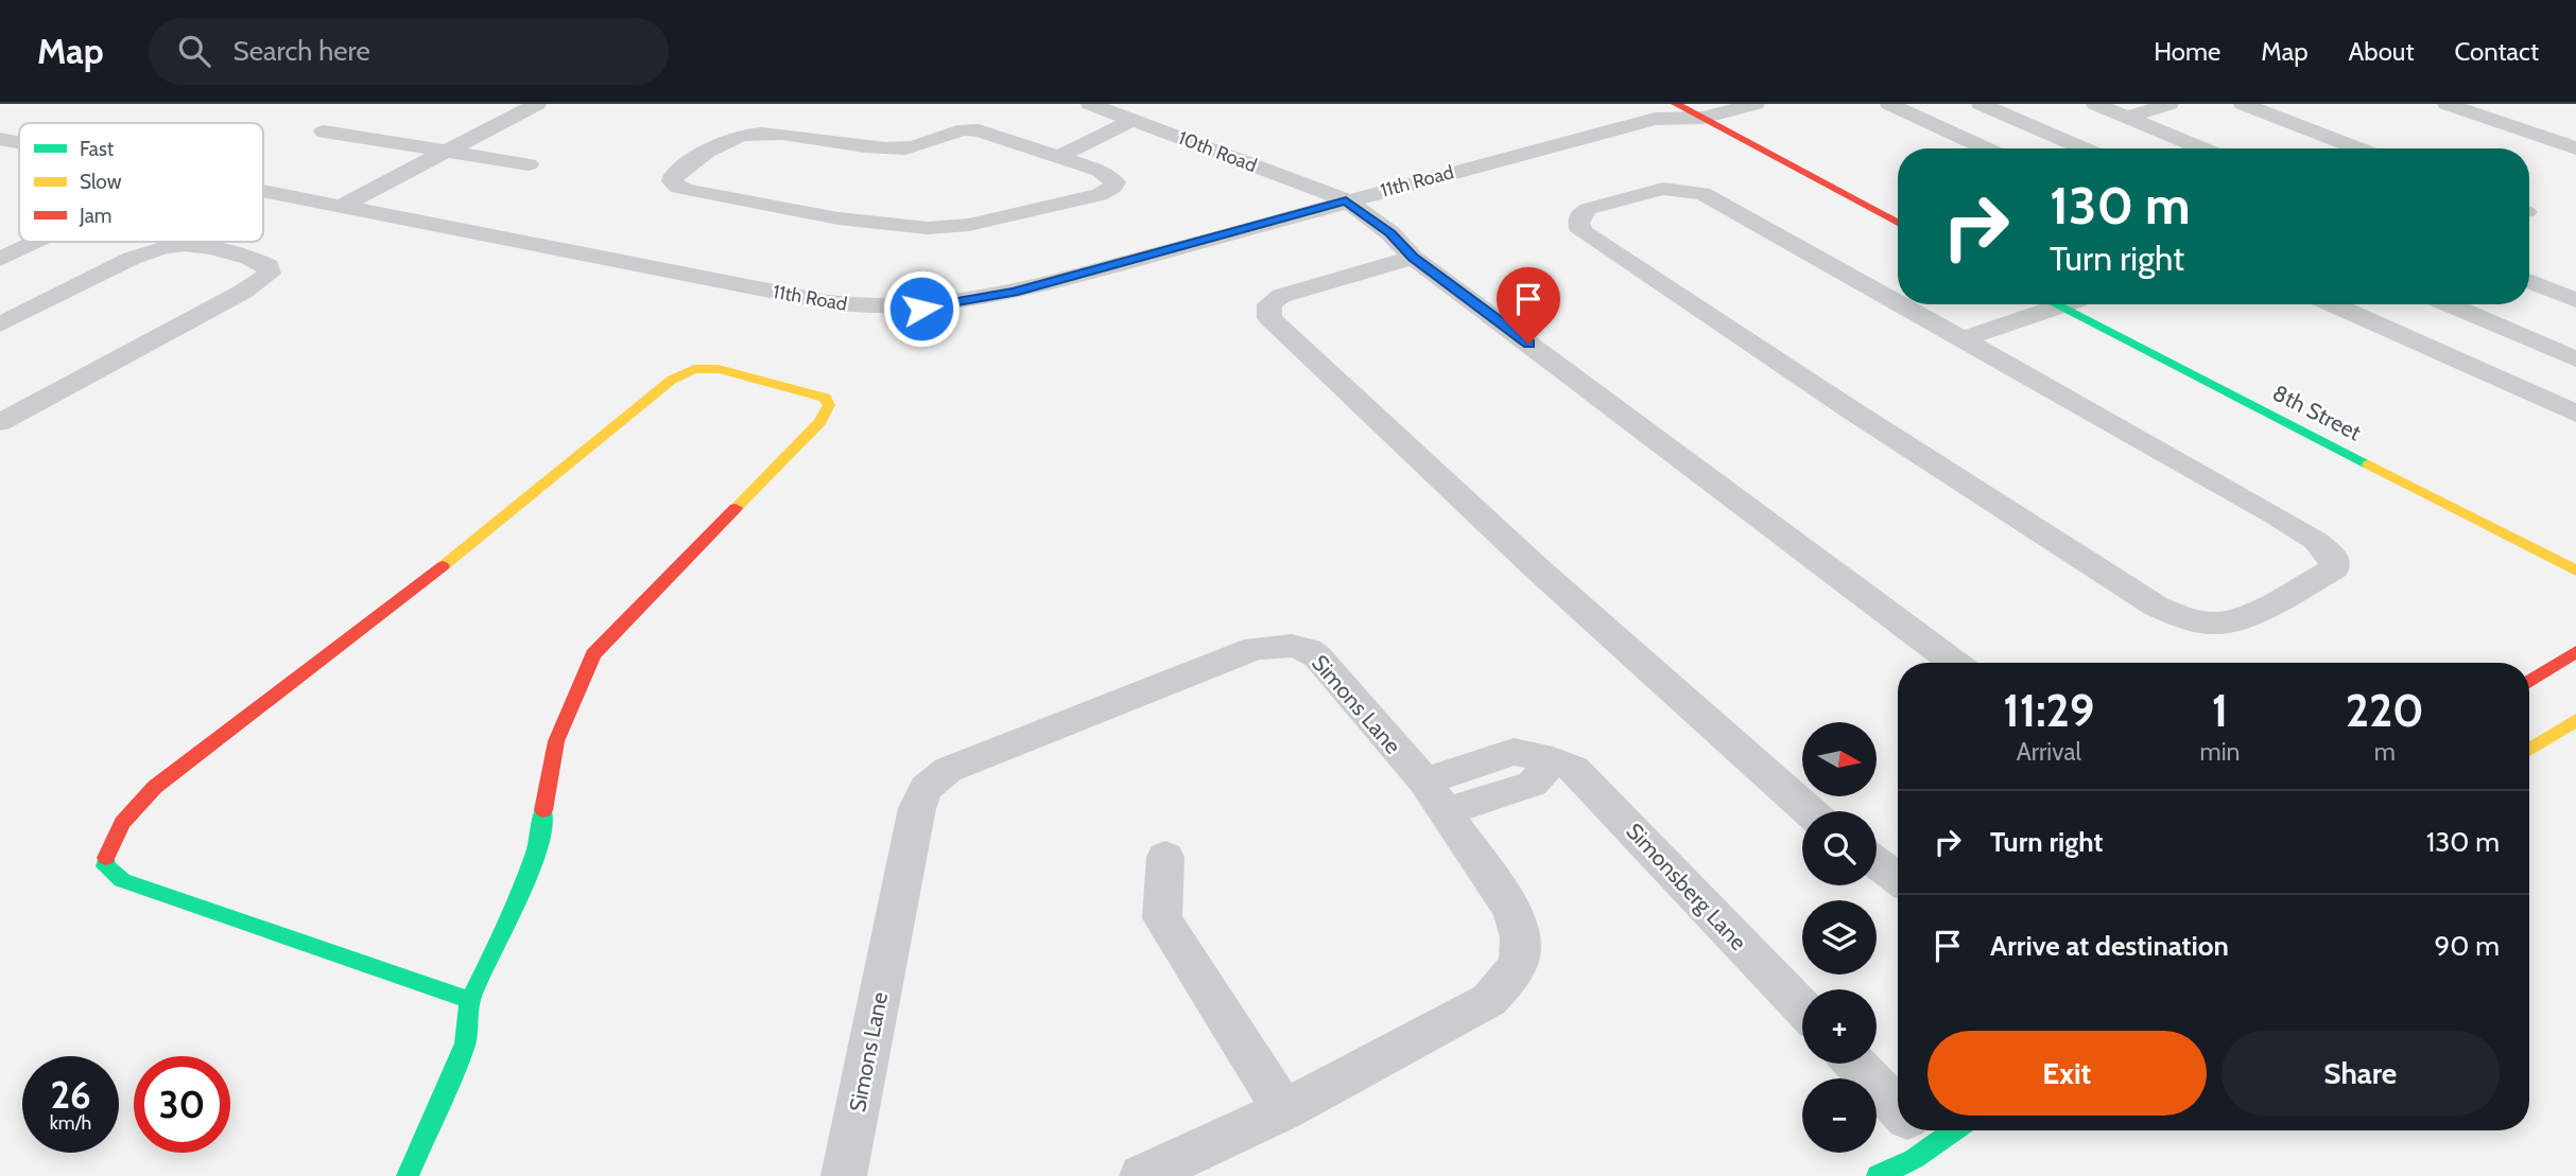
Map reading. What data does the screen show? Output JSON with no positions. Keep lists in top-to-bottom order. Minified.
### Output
{"streets":{"street":["10th Road","11th Road","8th Street","Simons Lane","Simonsberg Lane"]},"crossings":[["10th Road","11th Road"],["Simons Lane","Simonsberg Lane"]],"legend":["Fast","Slow","Jam"],"north":"right","page":{"header":"Map","search":"Search here","nav":["Home","Map","About","Contact"],"turn":["130 m","Turn right"],"eta":["11:29","Arrival","1","min","220","m"],"map_buttons":["+","−"],"list":[{"name":"Turn right","value":"130 m"},{"name":"Arrive at destination","value":"90 m"}],"buttons":["Exit","Share"],"speed":"26 km/h","limit":"30"}}
